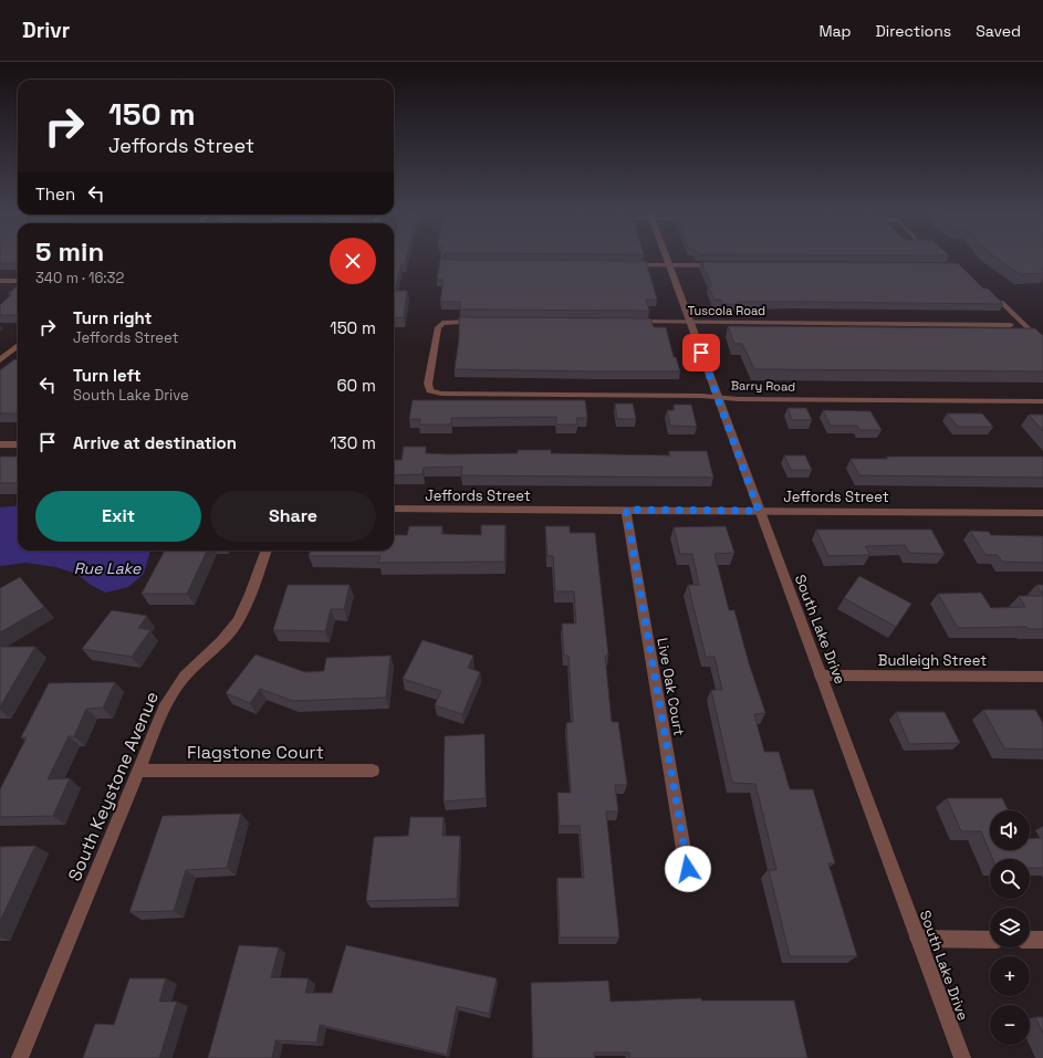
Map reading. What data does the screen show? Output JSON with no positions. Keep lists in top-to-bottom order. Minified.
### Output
{"streets":{"street":["Tuscola Road","Barry Road","Jeffords Street","South Lake Drive","Budleigh Street","Live Oak Court","Flagstone Court","South Keystone Avenue"]},"crossings":[["Tuscola Road","South Lake Drive"],["Barry Road","South Lake Drive"],["Jeffords Street","South Lake Drive"],["Jeffords Street","Live Oak Court"],["South Lake Drive","Budleigh Street"],["Flagstone Court","South Keystone Avenue"]],"water":["Rue Lake"],"page":{"header":"Drivr","nav":["Map","Directions","Saved"],"turn":["150 m","Jeffords Street"],"then":"Then","heading":["5 min","340 m · 16:32"],"list":[{"name":"Turn right","note":"Jeffords Street","value":"150 m"},{"name":"Turn left","note":"South Lake Drive","value":"60 m"},{"name":"Arrive at destination","value":"130 m"}],"buttons":["Exit","Share"],"map_buttons":["+","−"]}}
